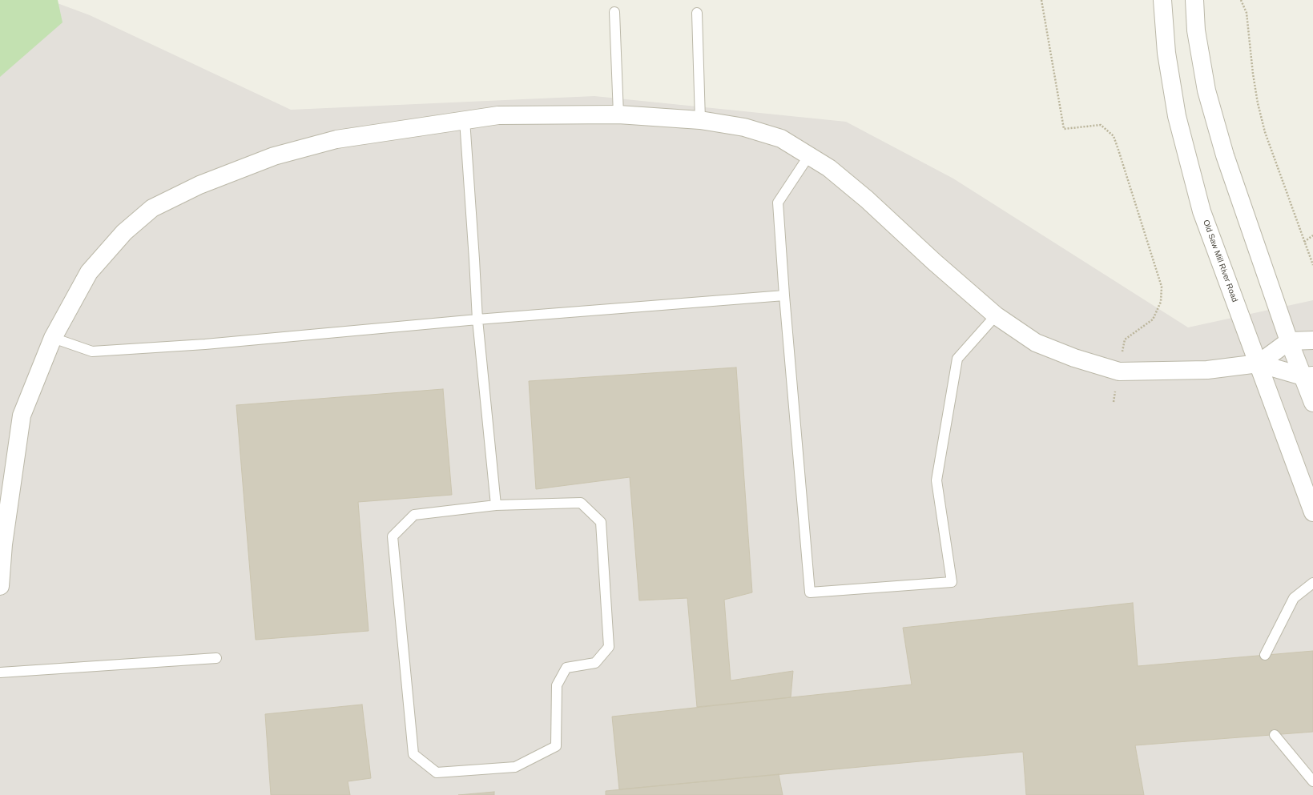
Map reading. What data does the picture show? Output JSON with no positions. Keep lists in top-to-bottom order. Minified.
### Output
{"streets":{"street":["Old Saw Mill River Road"]}}
